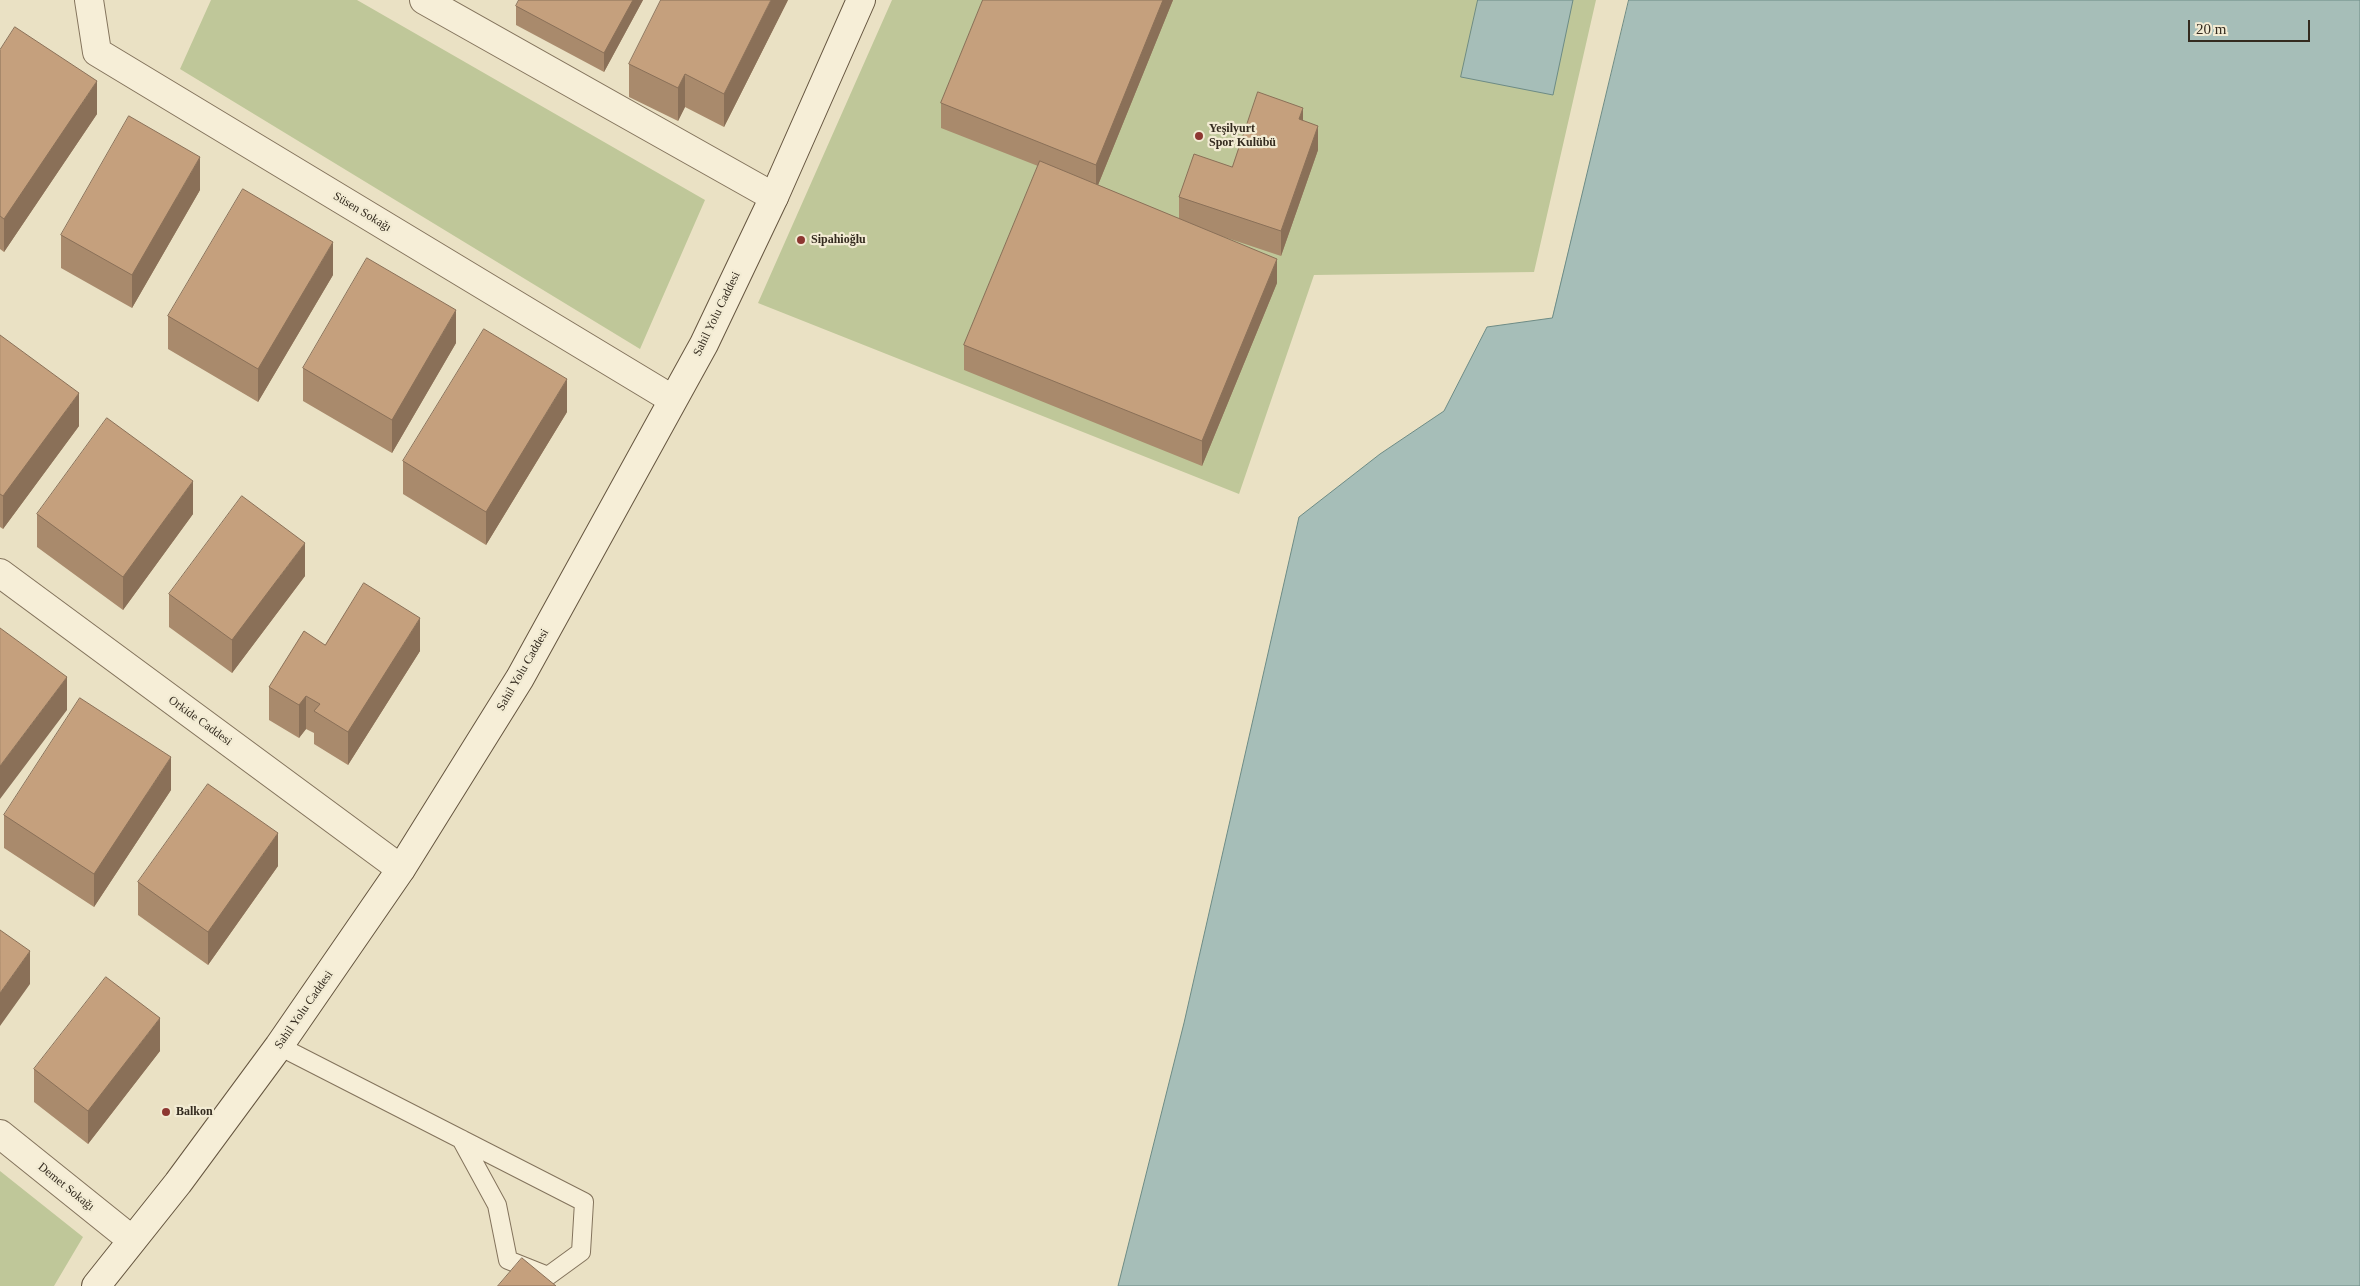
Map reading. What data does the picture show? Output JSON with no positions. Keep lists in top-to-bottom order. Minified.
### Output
{"streets":{"street":["Süsen Sokağı","Sahil Yolu Caddesi","Orkide Caddesi","Demet Sokağı"]},"crossings":[["Süsen Sokağı","Sahil Yolu Caddesi"],["Sahil Yolu Caddesi","Orkide Caddesi"],["Sahil Yolu Caddesi","Demet Sokağı"]],"places":["Yeşilyurt Spor Kulübü","Sipahioğlu","Balkon"],"scale_bar":"20 m"}
